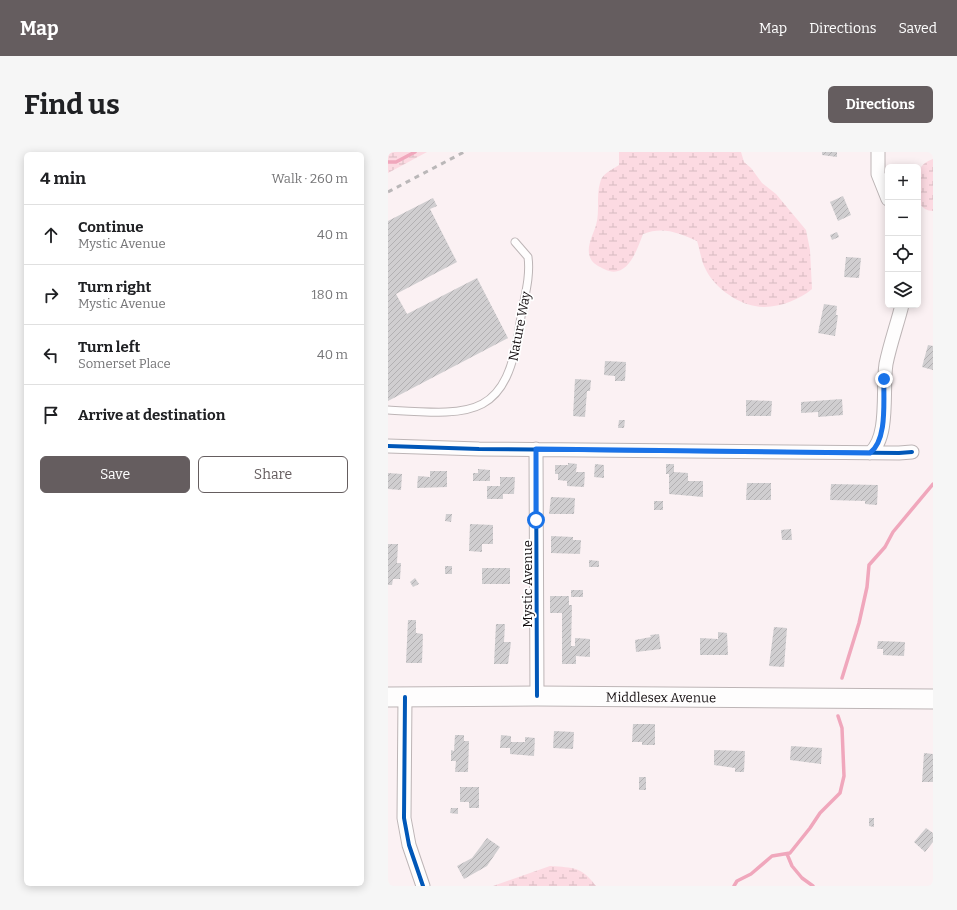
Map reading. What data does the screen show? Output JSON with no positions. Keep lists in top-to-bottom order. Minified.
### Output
{"streets":{"main road":["Middlesex Avenue"],"street":["Mystic Avenue"],"lane":["Nature Way"]},"crossings":[["Mystic Avenue","Middlesex Avenue"]],"page":{"header":"Map","nav":["Map","Directions","Saved"],"buttons":["Directions",["Save","Share"]],"title":"Find us","heading":["4 min","Walk · 260 m"],"map_buttons":["+","−"],"list":[["Continue","Mystic Avenue","40 m"],["Turn right","Mystic Avenue","180 m"],["Turn left","Somerset Place","40 m"],"Arrive at destination"]}}
